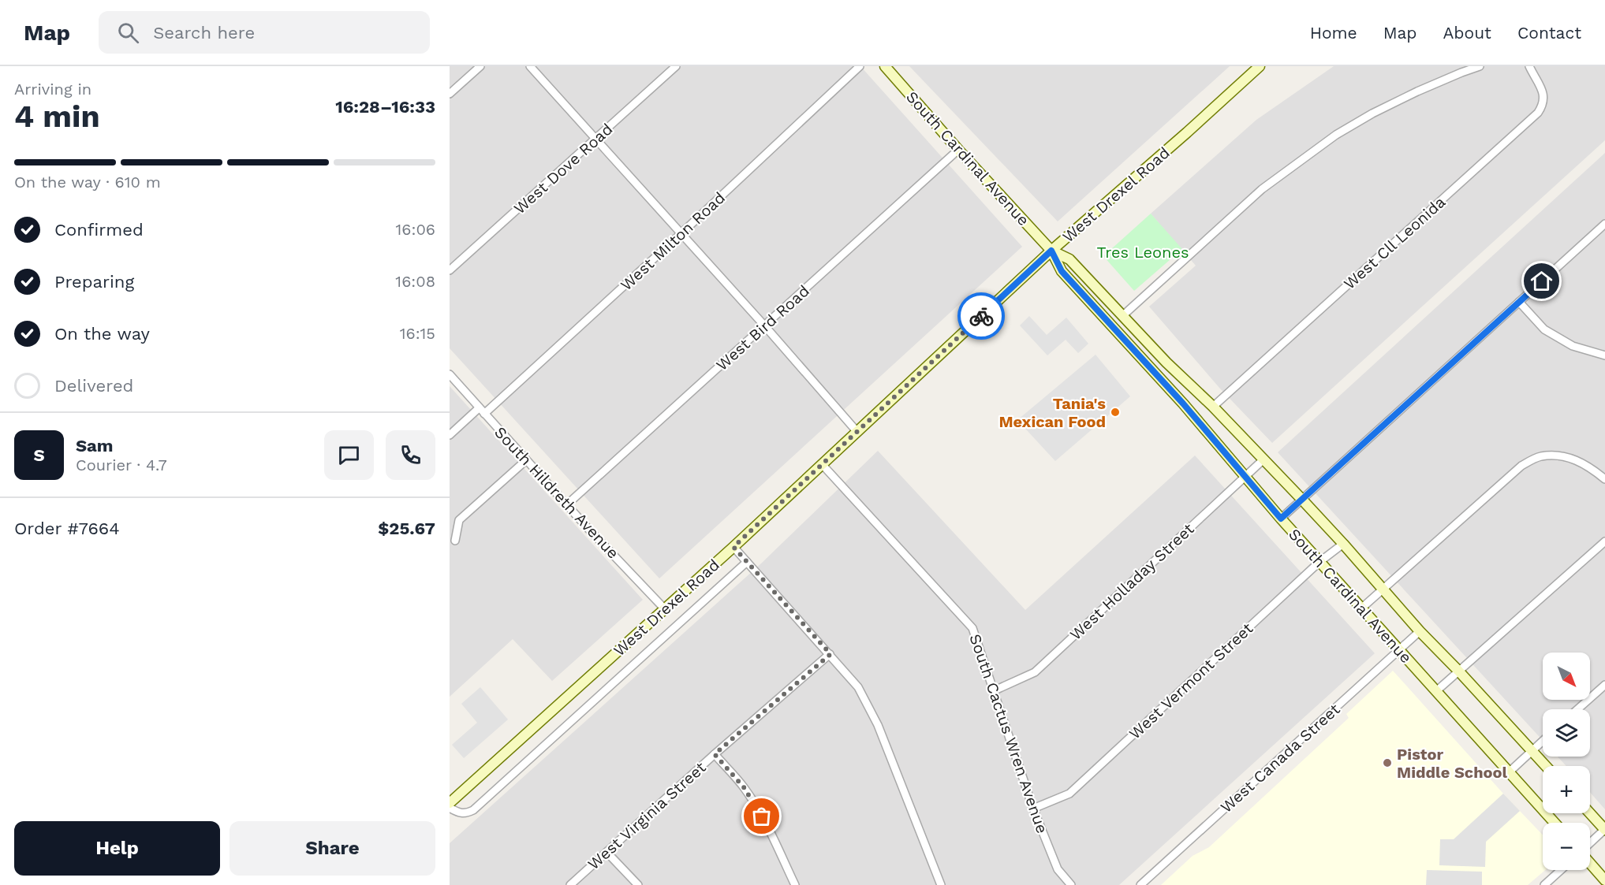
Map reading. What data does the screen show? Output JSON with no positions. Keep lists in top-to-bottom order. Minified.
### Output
{"streets":{"main road":["South Cardinal Avenue","West Drexel Road"],"street":["West Dove Road","West Milton Road","West Cll Leonida","West Bird Road","South Hildreth Avenue","West Holladay Street","West Vermont Street","South Cactus Wren Avenue","West Canada Street","West Virginia Street"]},"crossings":[["South Cardinal Avenue","West Drexel Road"],["South Cardinal Avenue","West Cll Leonida"],["South Cardinal Avenue","West Bird Road"],["South Cardinal Avenue","West Holladay Street"],["South Cardinal Avenue","West Vermont Street"],["South Cardinal Avenue","West Canada Street"],["West Drexel Road","South Hildreth Avenue"],["West Drexel Road","South Cactus Wren Avenue"],["West Milton Road","South Hildreth Avenue"],["West Bird Road","South Hildreth Avenue"],["West Holladay Street","South Cactus Wren Avenue"],["West Vermont Street","South Cactus Wren Avenue"]],"parks":["Tres Leones"],"places":["Tania's Mexican Food","Pistor Middle School"],"north":"bottom right","page":{"header":"Map","search":"Search here","nav":["Home","Map","About","Contact"],"heading":["4 min","Arriving in","16:28–16:33"],"panel":["Sam","Courier · 4.7","Order #7664","$25.67"],"bar":"On the way · 610 m","list":[["Confirmed","16:06"],["Preparing","16:08"],["On the way","16:15"],"Delivered"],"round":"S","map_buttons":["+","−"],"buttons":["Help","Share"]}}
